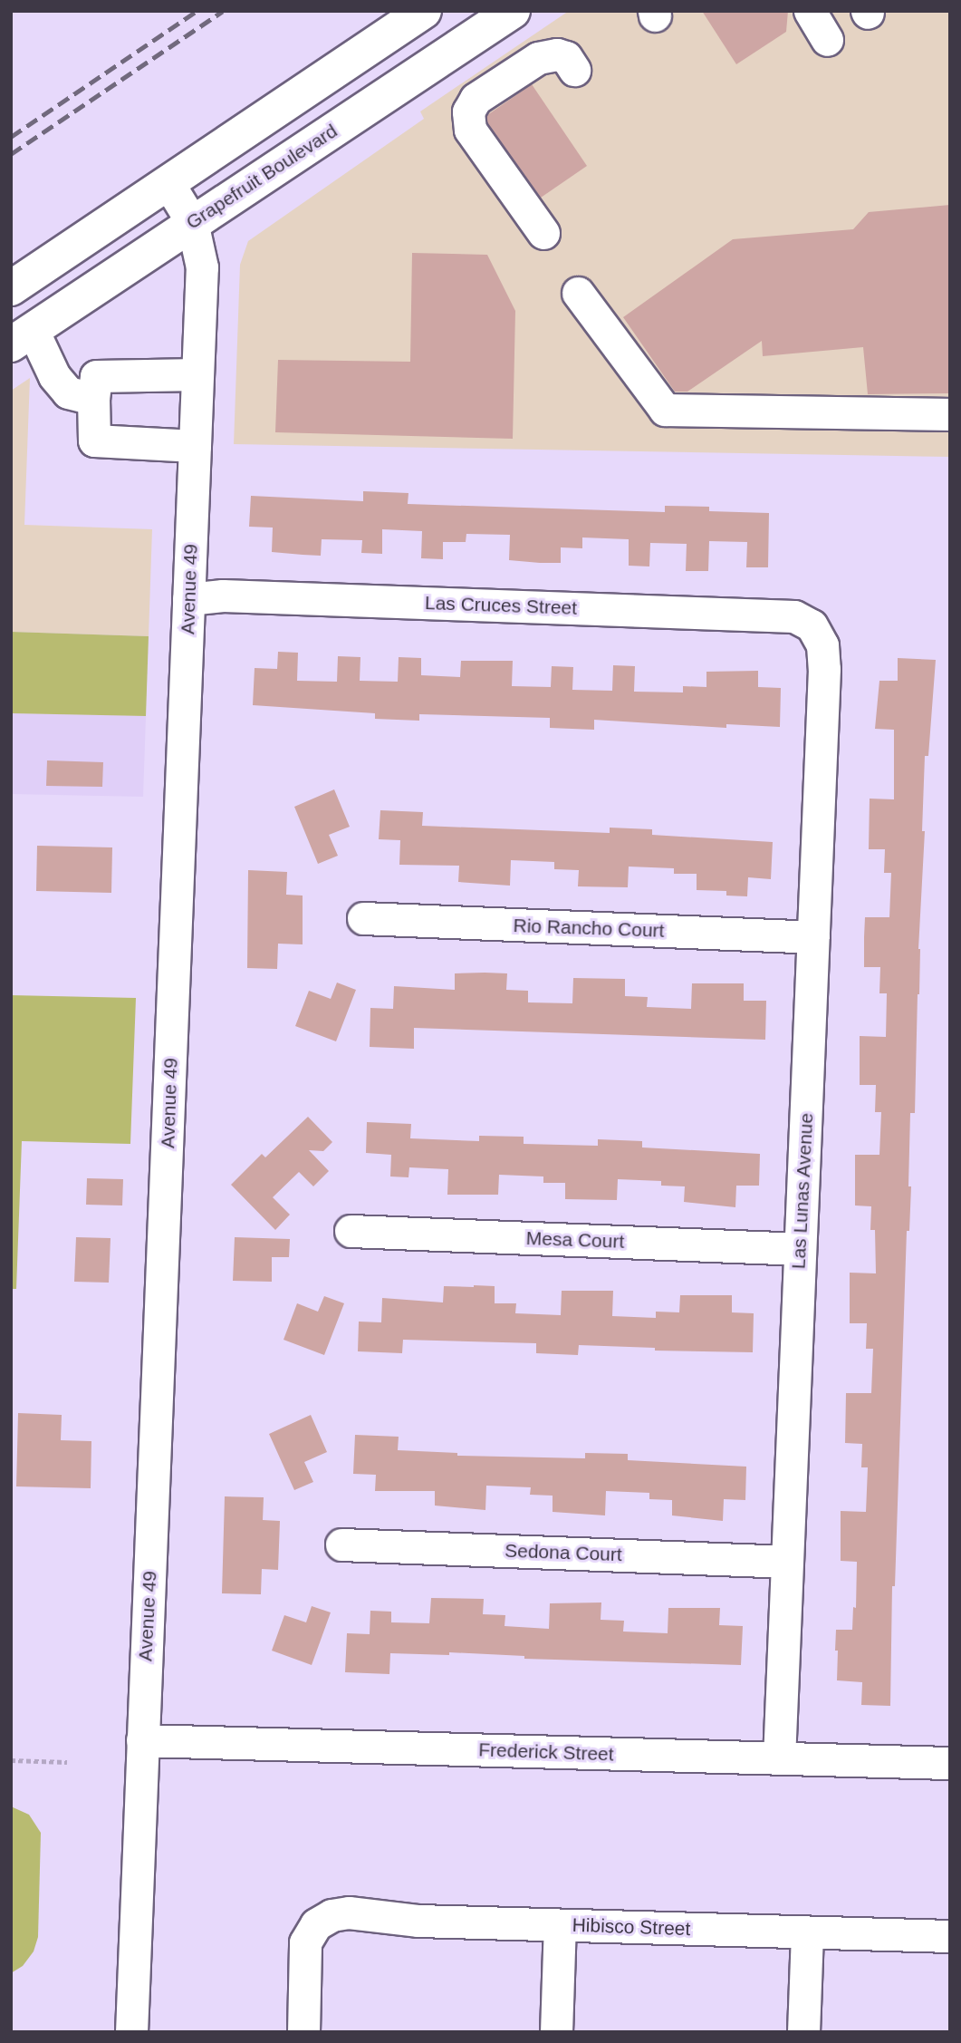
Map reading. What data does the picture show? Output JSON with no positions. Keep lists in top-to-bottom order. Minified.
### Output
{"streets":{"main road":["Grapefruit Boulevard"],"street":["Avenue 49","Las Cruces Street","Rio Rancho Court","Las Lunas Avenue","Mesa Court","Sedona Court","Frederick Street","Hibisco Street"]},"crossings":[["Grapefruit Boulevard","Avenue 49"],["Avenue 49","Las Cruces Street"],["Avenue 49","Frederick Street"],["Las Cruces Street","Las Lunas Avenue"],["Rio Rancho Court","Las Lunas Avenue"],["Las Lunas Avenue","Mesa Court"],["Las Lunas Avenue","Sedona Court"],["Las Lunas Avenue","Frederick Street"]]}
